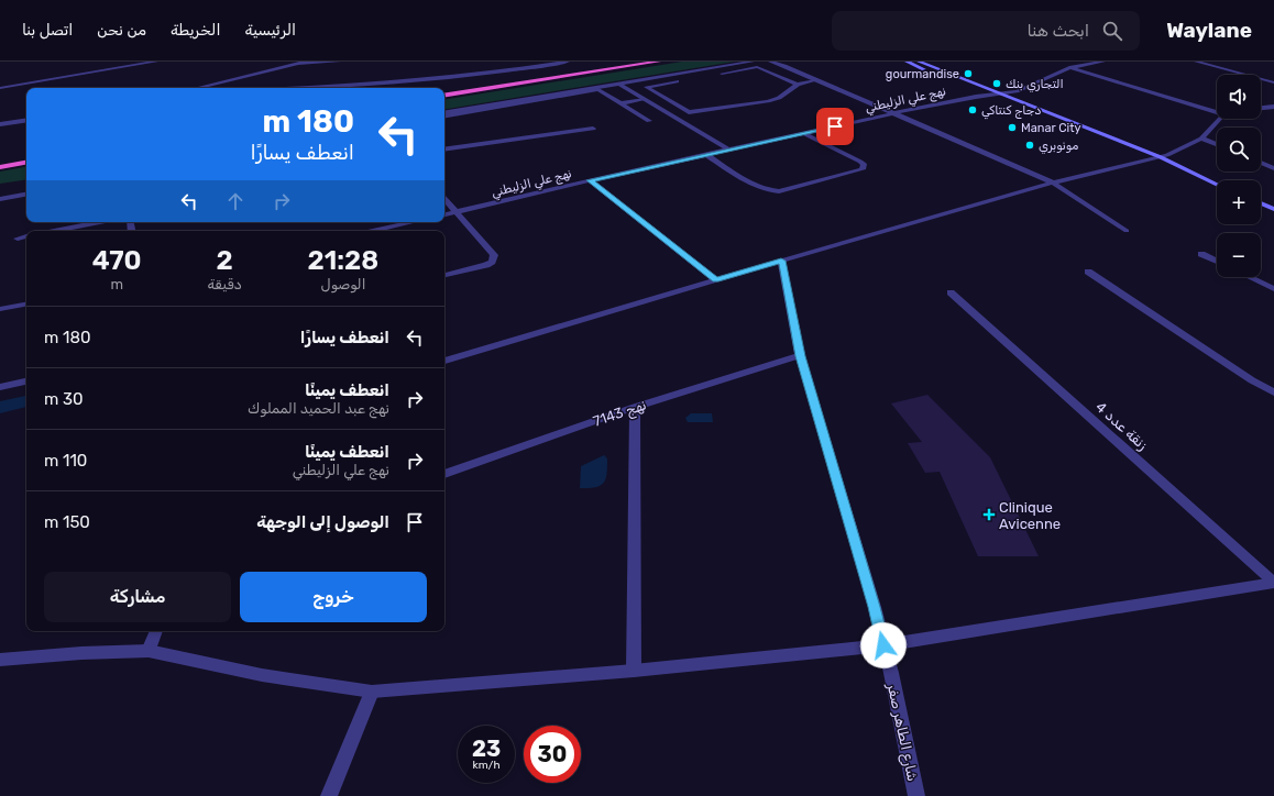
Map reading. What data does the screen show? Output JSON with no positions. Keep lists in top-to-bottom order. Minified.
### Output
{"streets":{"street":["نهج علي الزليطني","نهج 7143","زنقة عدد 4","شارع الطاهر صفر"]},"crossings":[["نهج 7143","شارع الطاهر صفر"]],"places":{"other":["gourmandise","التجاري بنك","دجاج كنتاكي","Manar City","مونوبري"],"health":["Clinique Avicenne"]},"page":{"header":"Waylane","search":"ابحث هنا","nav":["الرئيسية","الخريطة","من نحن","اتصل بنا"],"map_buttons":["+","−"],"turn":["180 m","انعطف يسارًا"],"eta":["21:28","الوصول","2","دقيقة","470","m"],"list":[{"name":"انعطف يسارًا","value":"180 m"},{"name":"انعطف يمينًا","note":"نهج عبد الحميد المملوك","value":"30 m"},{"name":"انعطف يمينًا","note":"نهج علي الزليطني","value":"110 m"},{"name":"الوصول إلى الوجهة","value":"150 m"}],"buttons":["خروج","مشاركة"],"speed":"23 km/h","limit":"30"}}
